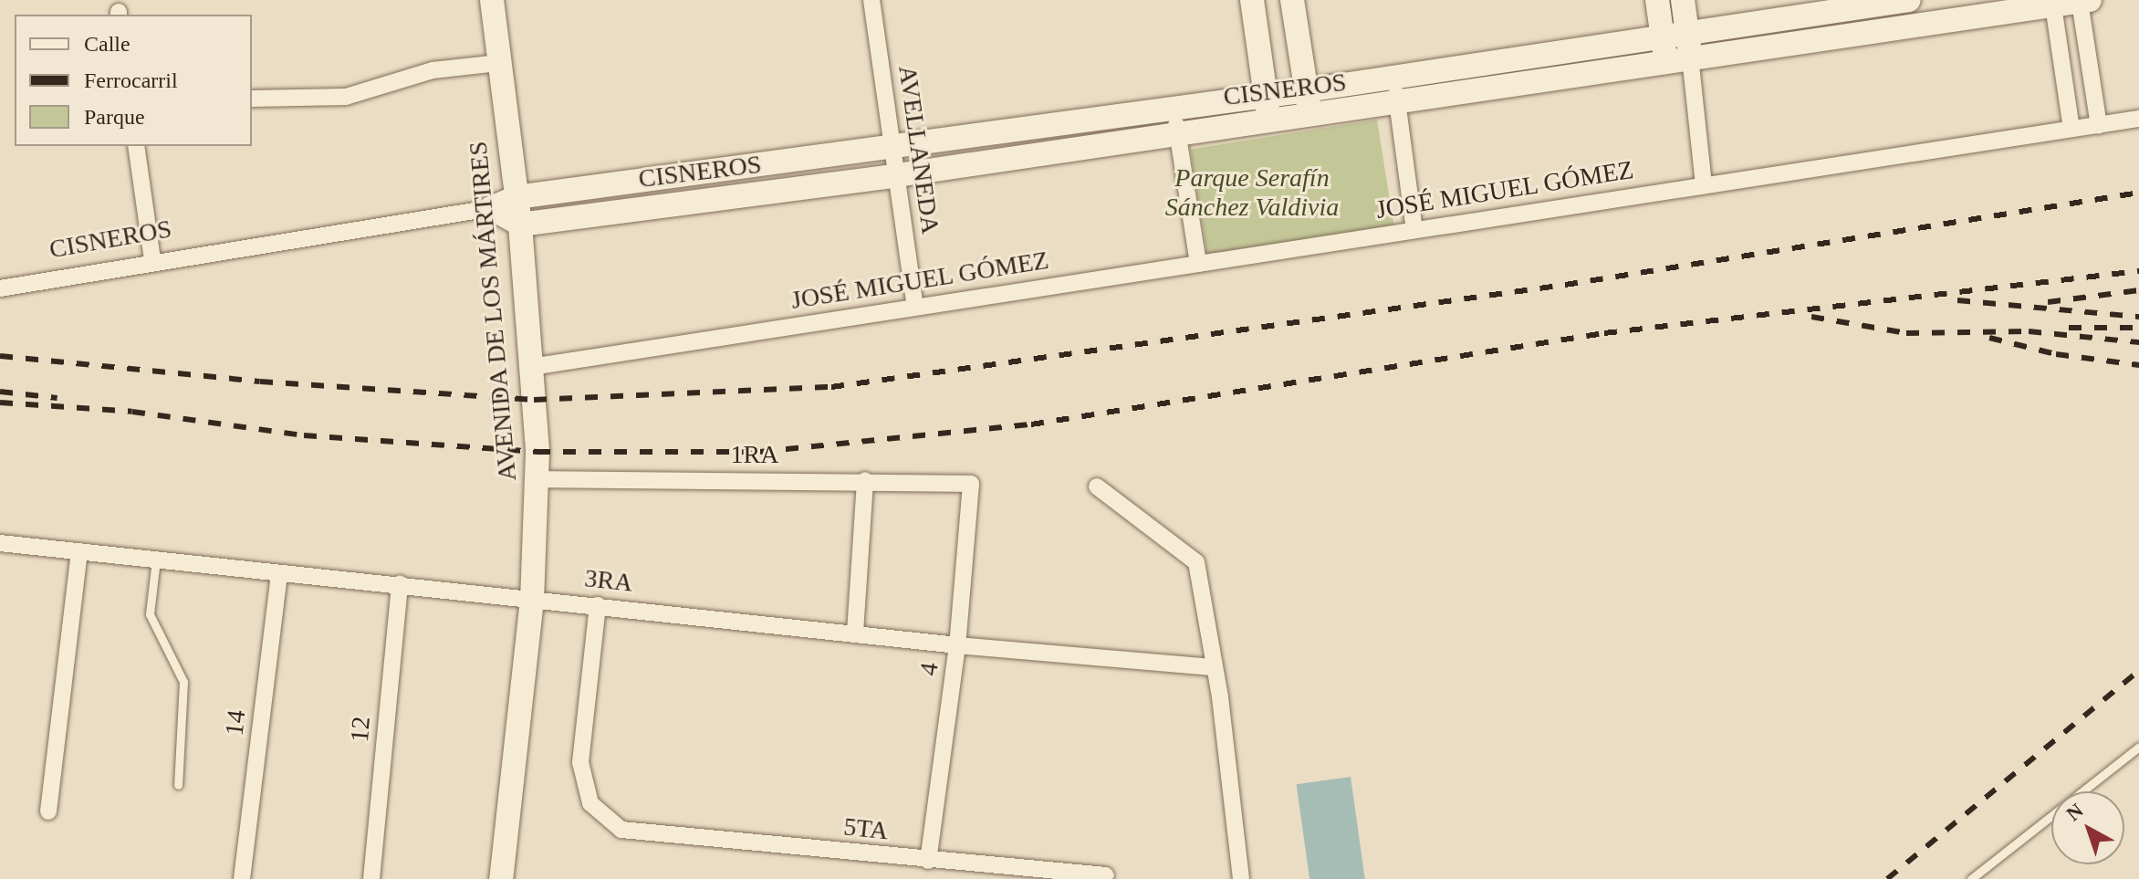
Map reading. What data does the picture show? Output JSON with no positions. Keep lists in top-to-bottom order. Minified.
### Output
{"streets":{"street":["CISNEROS","AVELLANEDA","JOSÉ MIGUEL GÓMEZ","AVENIDA DE LOS MÁRTIRES","1RA","3RA","4","14","12","5TA"]},"crossings":[["CISNEROS","AVELLANEDA"],["CISNEROS","AVENIDA DE LOS MÁRTIRES"],["AVELLANEDA","JOSÉ MIGUEL GÓMEZ"],["JOSÉ MIGUEL GÓMEZ","AVENIDA DE LOS MÁRTIRES"],["AVENIDA DE LOS MÁRTIRES","1RA"],["AVENIDA DE LOS MÁRTIRES","3RA"],["1RA","4"],["3RA","4"],["3RA","14"],["3RA","12"],["3RA","5TA"],["4","5TA"]],"parks":["Parque Serafín Sánchez Valdivia"],"legend":["Calle","Ferrocarril","Parque"],"north":"top left"}
